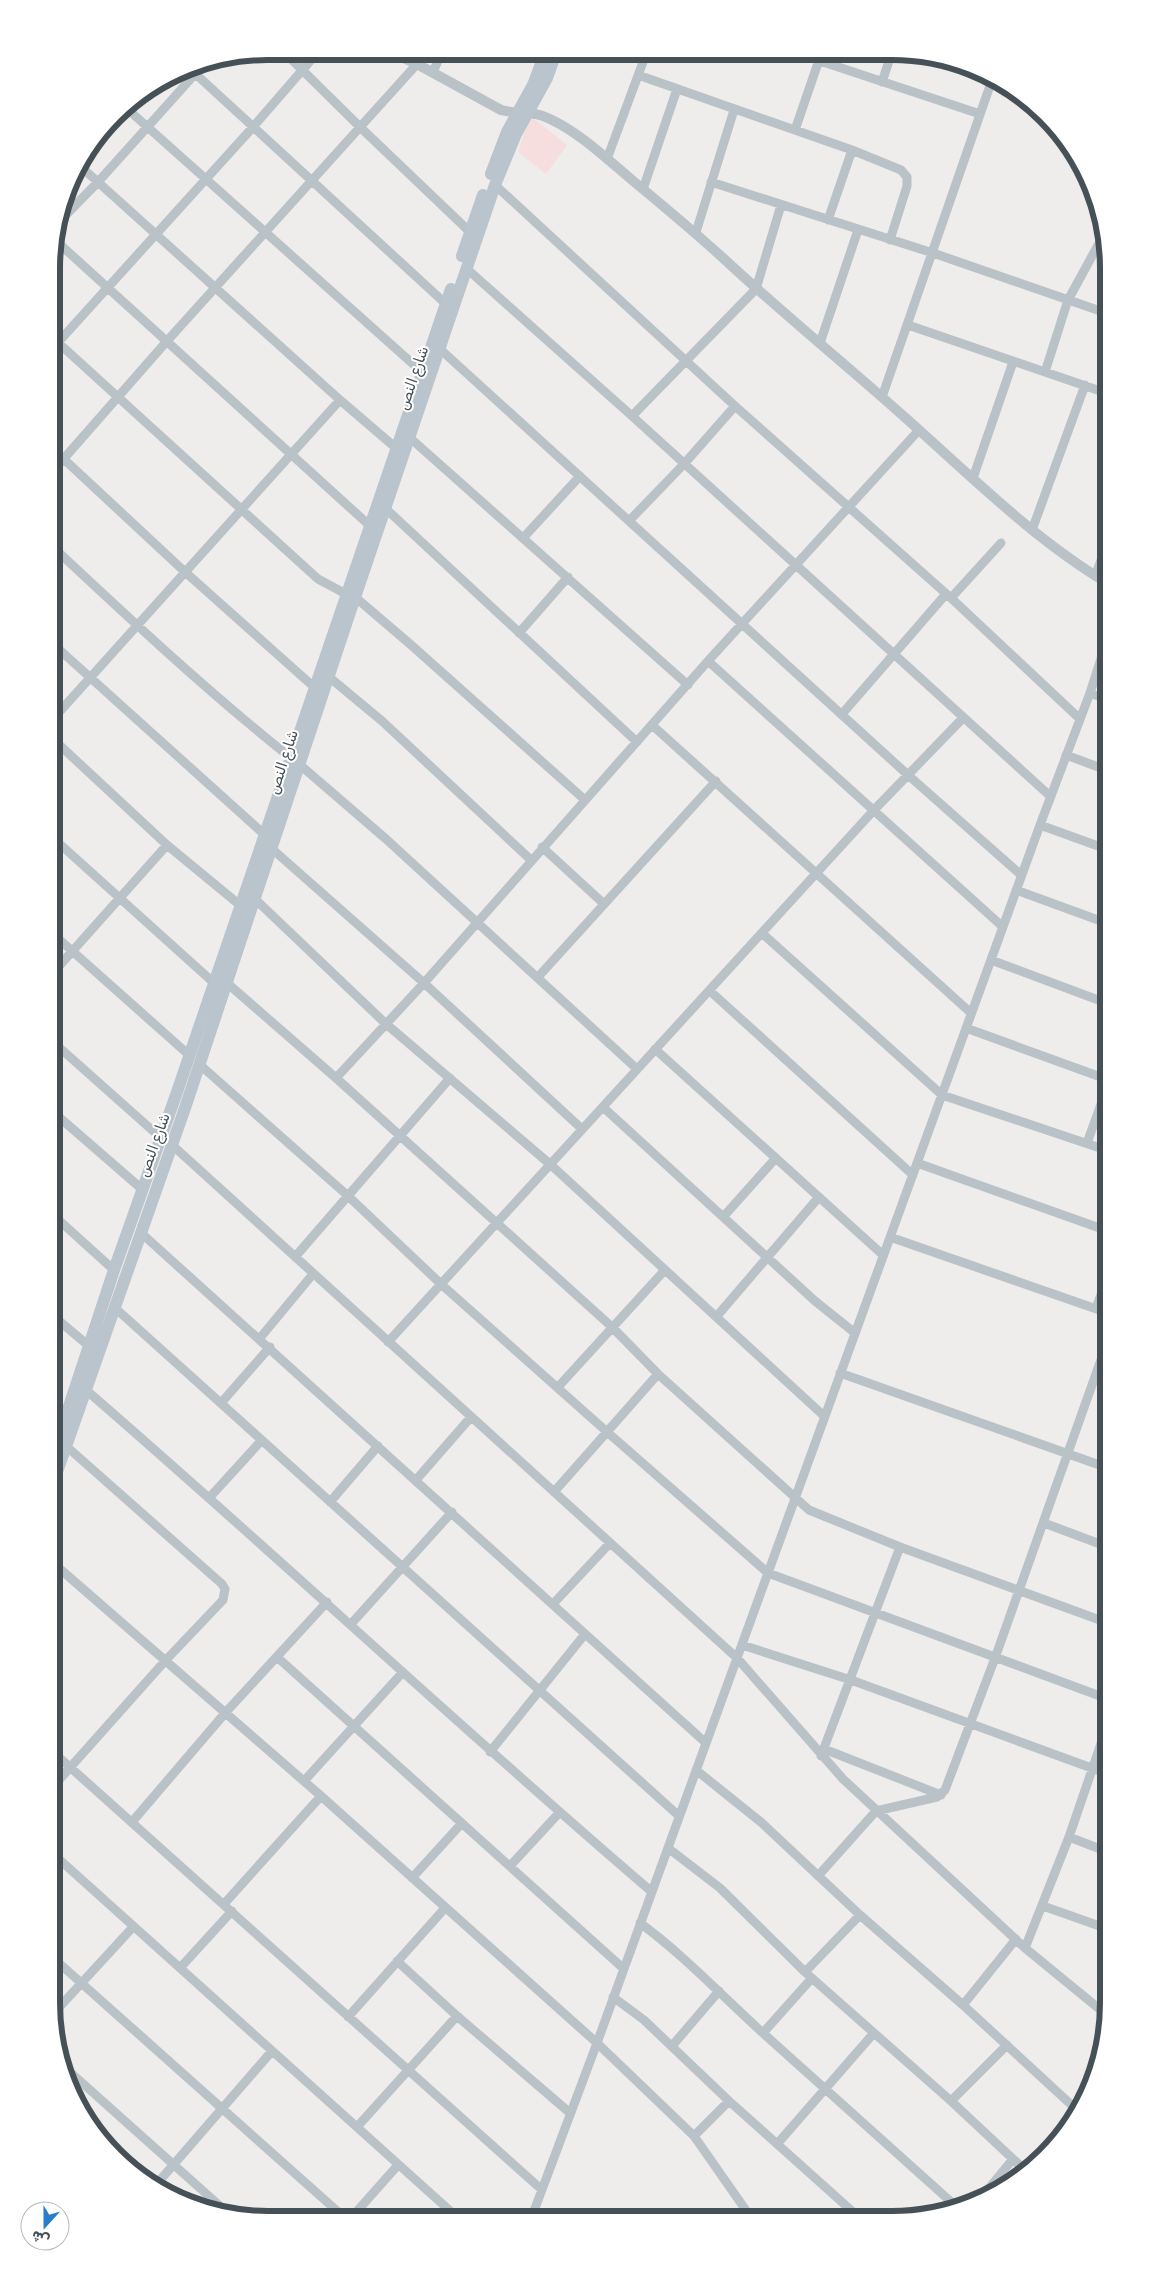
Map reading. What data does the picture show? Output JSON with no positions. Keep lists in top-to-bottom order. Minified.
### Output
{"streets":{"main road":["شارع النص"]},"north":"bottom"}
